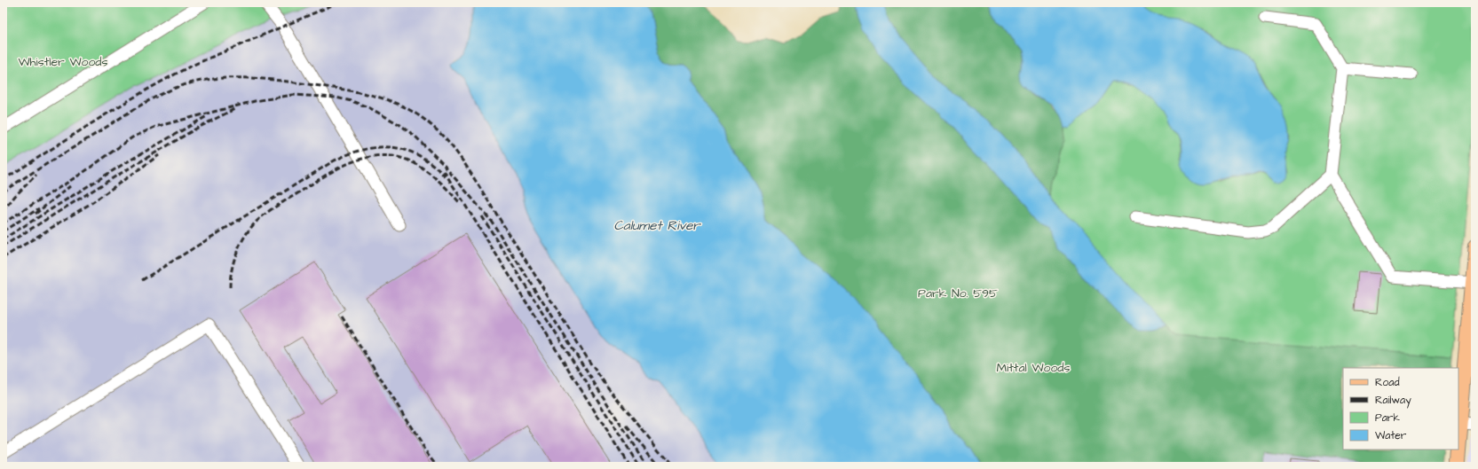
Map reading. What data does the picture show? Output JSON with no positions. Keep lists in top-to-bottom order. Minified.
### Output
{"water":["Calumet River"],"parks":["Whistler Woods","Park No. 595","Mittal Woods"],"legend":["Road","Railway","Park","Water"]}
